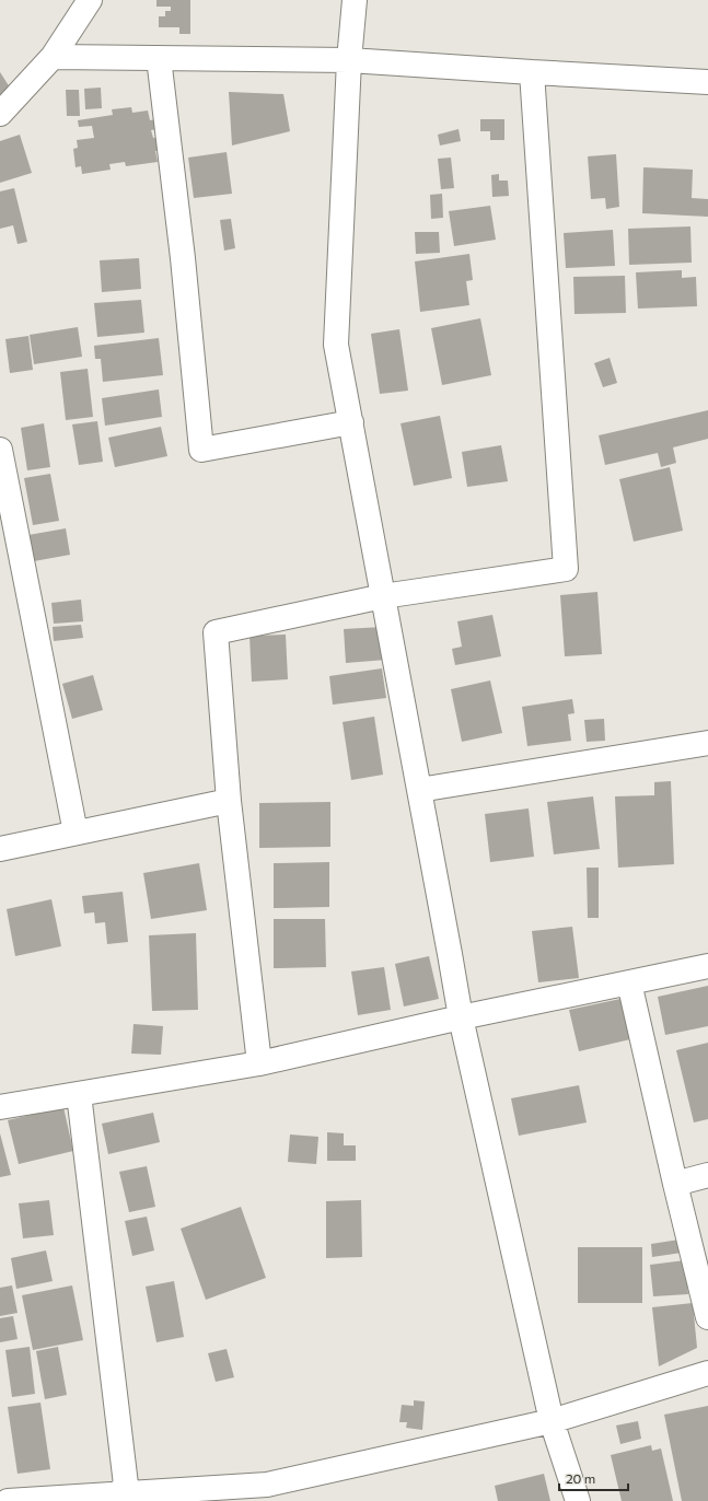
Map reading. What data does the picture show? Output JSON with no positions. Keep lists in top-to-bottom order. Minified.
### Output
{"scale_bar":"20 m"}
